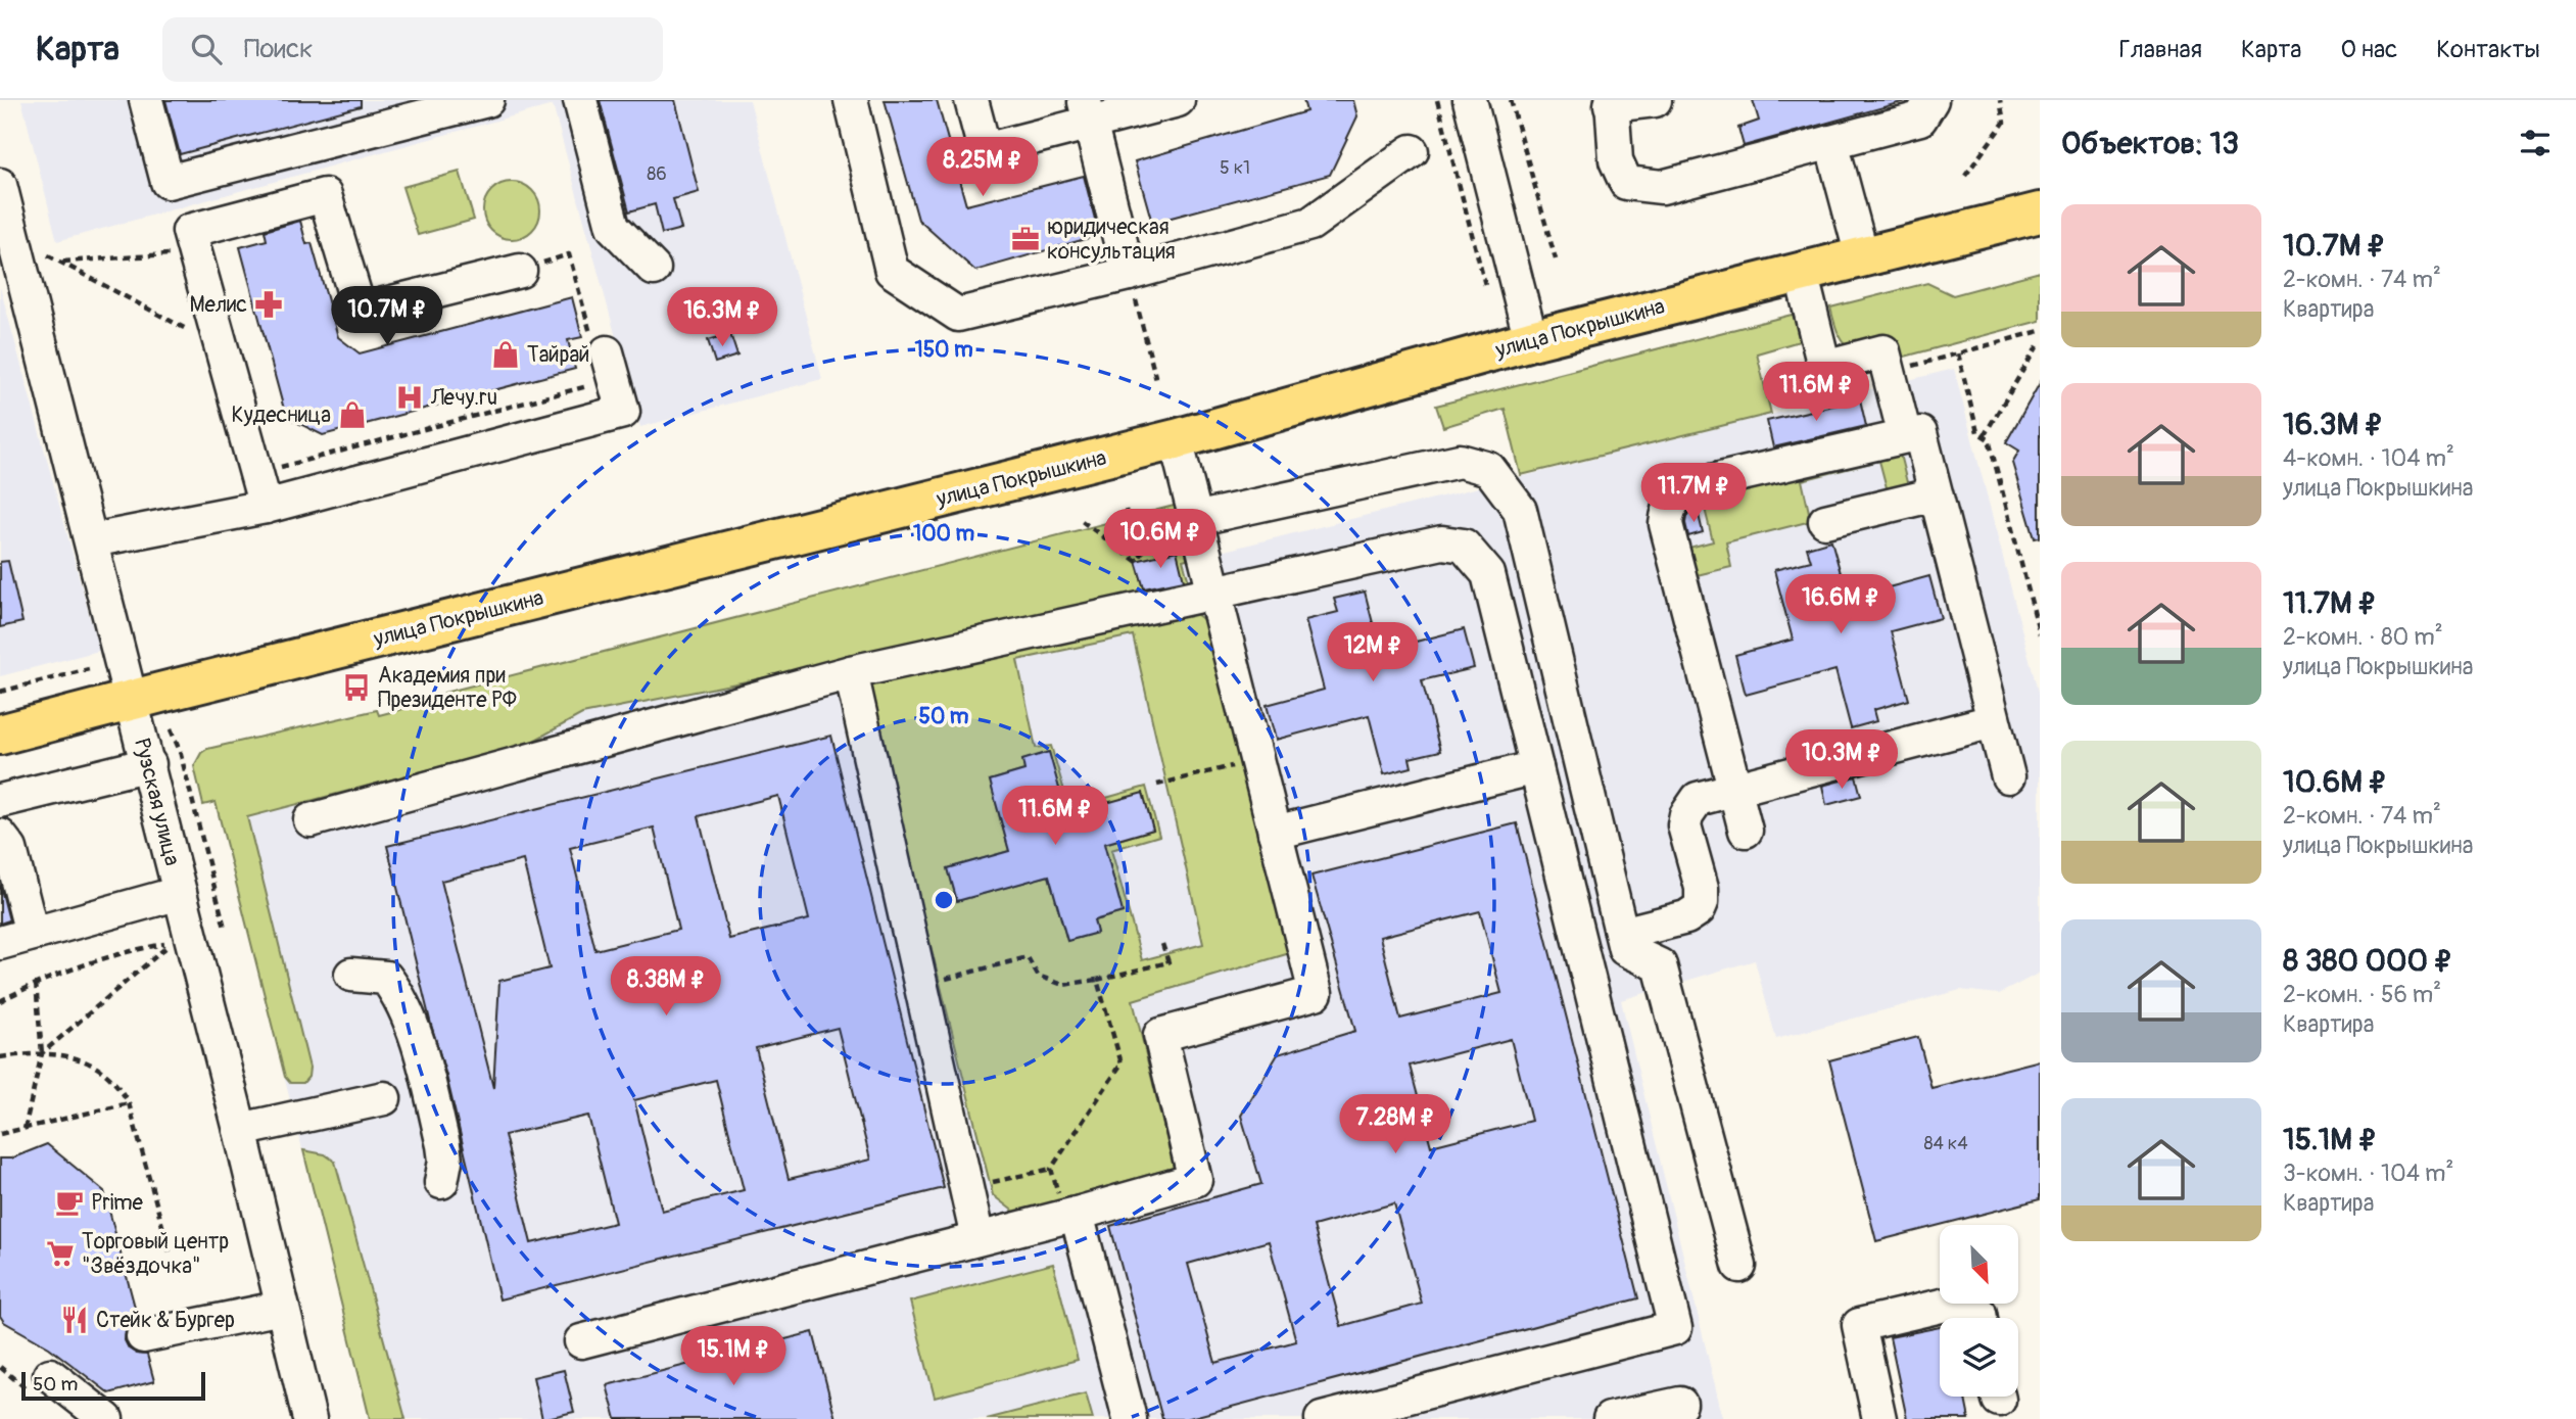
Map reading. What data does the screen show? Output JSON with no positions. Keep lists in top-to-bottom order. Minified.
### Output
{"streets":{"main road":["улица Покрышкина"],"street":["Рузская улица"]},"crossings":[["улица Покрышкина","Рузская улица"]],"places":{"office":["юридическая консультация"],"pharmacy":["Мелис"],"shop":["Тайрай","Кудесница"],"hospital":["Лечу.ru"],"bus stop":["Академия при Президенте РФ"],"cafe":["Prime"],"supermarket":["Торговый центр \"Звёздочка\""],"restaurant":["Стейк & Бургер"]},"house_numbers":["5 к1","86","84 к4"],"scale_bar":"50 m","north":"bottom right","page":{"header":"Карта","search":"Поиск","nav":["Главная","Карта","О нас","Контакты"],"heading":"Объектов: 13","price":["8.25M ₽","10.7M ₽","16.3M ₽","11.6M ₽","11.7M ₽","10.6M ₽","16.6M ₽","12M ₽","10.3M ₽","11.6M ₽","8.38M ₽","7.28M ₽","15.1M ₽"],"list":[{"name":"10.7M ₽","note":"2-комн. · 74 m² · Квартира"},{"name":"16.3M ₽","note":"4-комн. · 104 m² · улица Покрышкина"},{"name":"11.7M ₽","note":"2-комн. · 80 m² · улица Покрышкина"},{"name":"10.6M ₽","note":"2-комн. · 74 m² · улица Покрышкина"},{"name":"8 380 000 ₽","note":"2-комн. · 56 m² · Квартира"},{"name":"15.1M ₽","note":"3-комн. · 104 m² · Квартира"}],"scale":"50 m"},"rings":["150 m","100 m","50 m"]}
